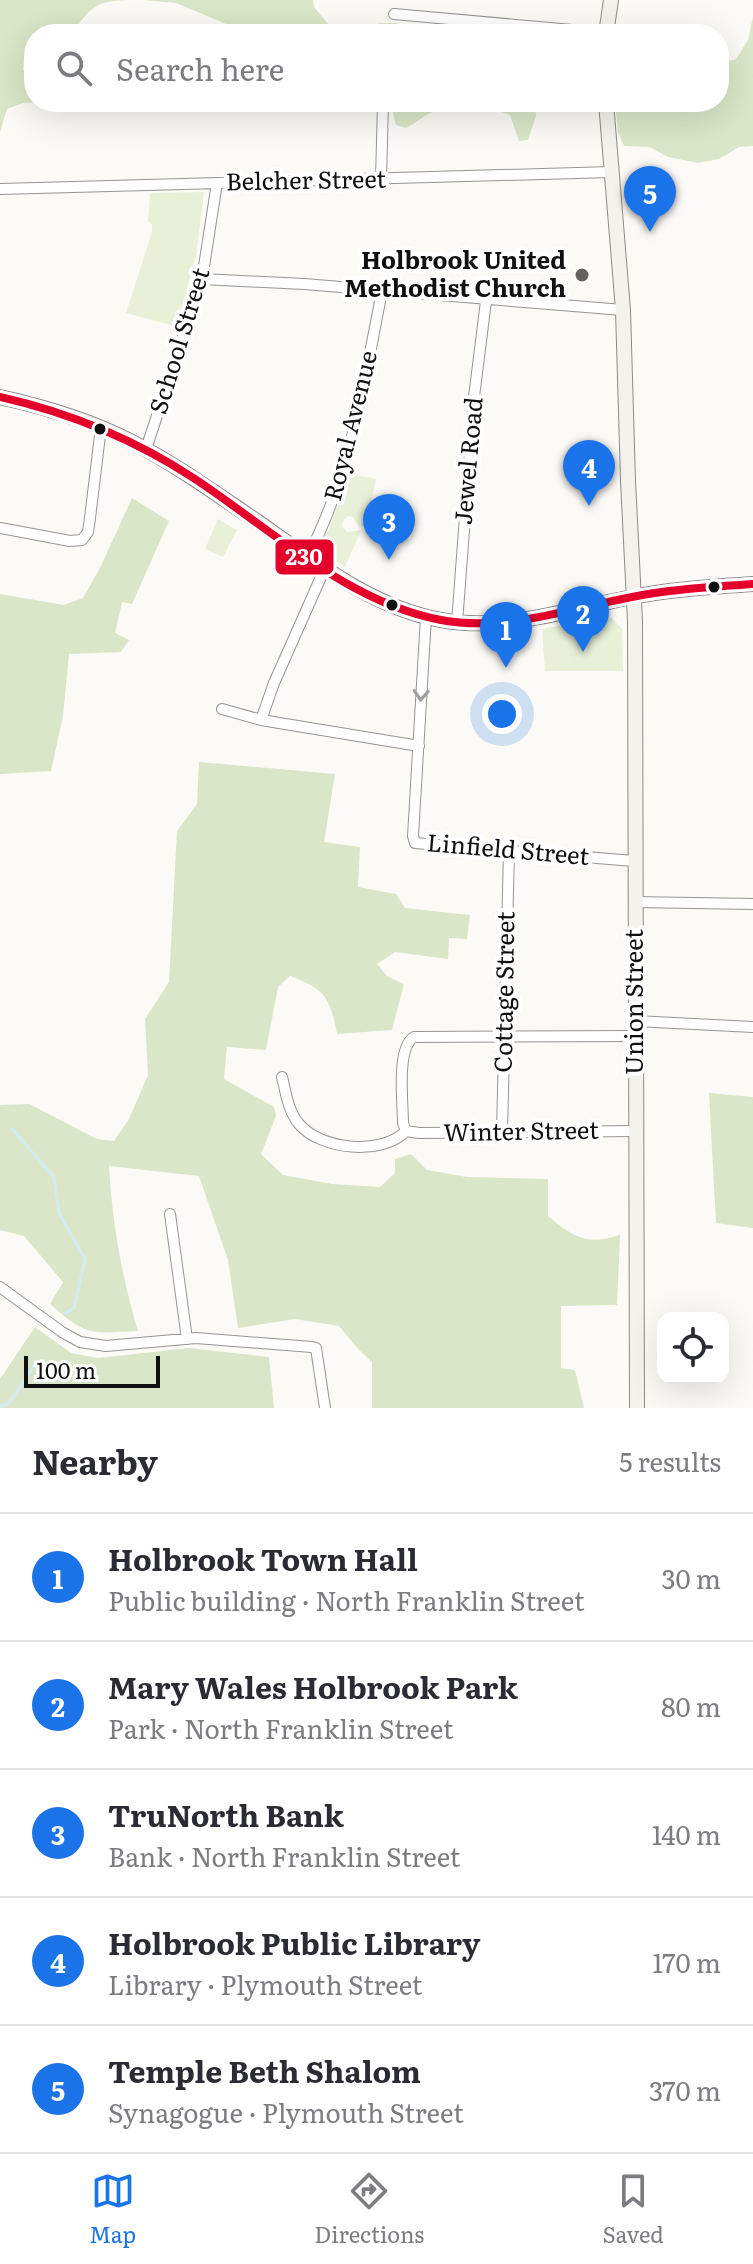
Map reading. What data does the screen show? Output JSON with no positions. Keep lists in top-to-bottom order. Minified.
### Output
{"streets":{"main road":["Union Street"],"street":["Belcher Street","School Street","Royal Avenue","Jewel Road","Linfield Street","Cottage Street","Winter Street"]},"crossings":[["Belcher Street","School Street"],["Belcher Street","Union Street"],["Linfield Street","Cottage Street"],["Linfield Street","Union Street"],["Cottage Street","Winter Street"],["Union Street","Winter Street"]],"places":["Holbrook United Methodist Church"],"lines":["transit line 230"],"scale_bar":"100 m","page":{"search":"Search here","pins":["5","4","3","2","1"],"scale":"100 m","heading":["Nearby","5 results"],"list":[{"mark":"1","name":"Holbrook Town Hall","note":"Public building · North Franklin Street","value":"30 m"},{"mark":"2","name":"Mary Wales Holbrook Park","note":"Park · North Franklin Street","value":"80 m"},{"mark":"3","name":"TruNorth Bank","note":"Bank · North Franklin Street","value":"140 m"},{"mark":"4","name":"Holbrook Public Library","note":"Library · Plymouth Street","value":"170 m"},{"mark":"5","name":"Temple Beth Shalom","note":"Synagogue · Plymouth Street","value":"370 m"}],"nav":["Map","Directions","Saved"]}}
